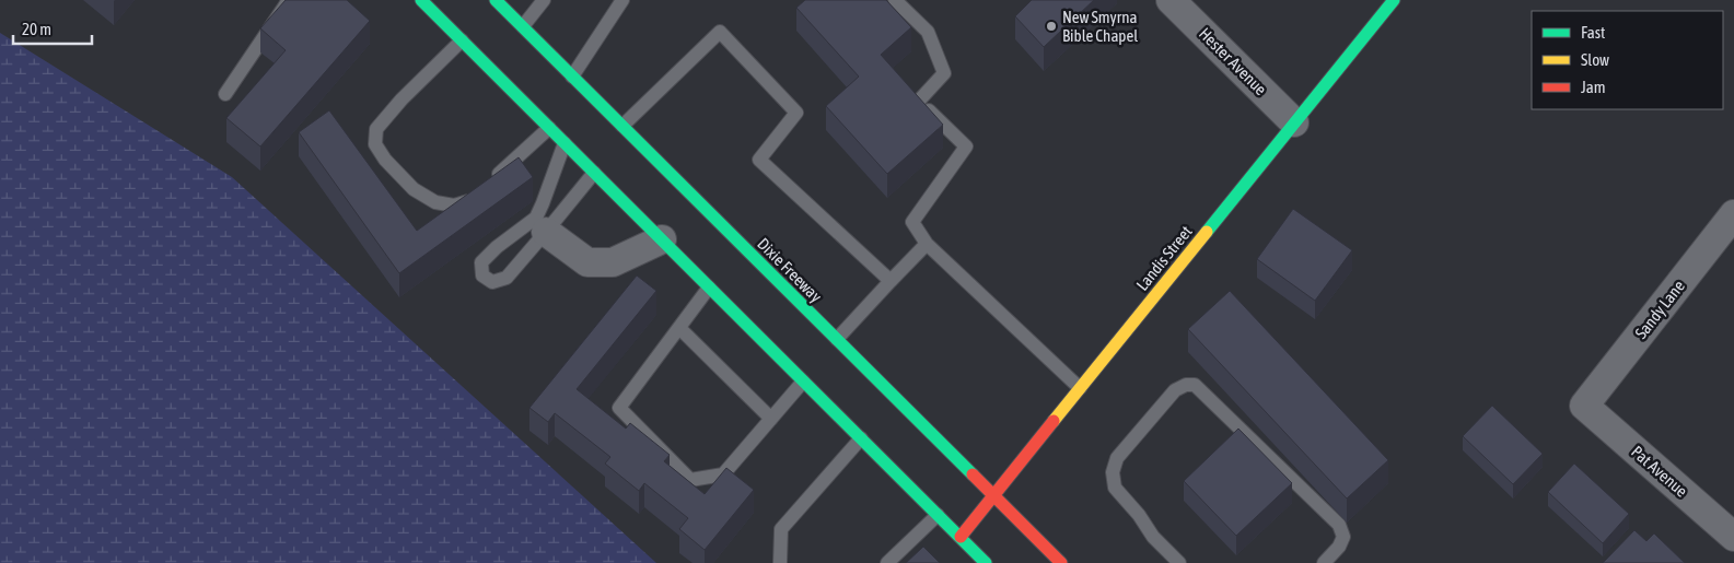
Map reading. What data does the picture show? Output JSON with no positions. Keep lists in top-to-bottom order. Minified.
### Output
{"streets":{"main road":["Landis Street","Dixie Freeway"],"street":["Hester Avenue","Sandy Lane","Pat Avenue"]},"crossings":[["Hester Avenue","Landis Street"],["Landis Street","Dixie Freeway"],["Sandy Lane","Pat Avenue"]],"places":["New Smyrna Bible Chapel"],"legend":["Fast","Slow","Jam"],"scale_bar":"20 m"}
